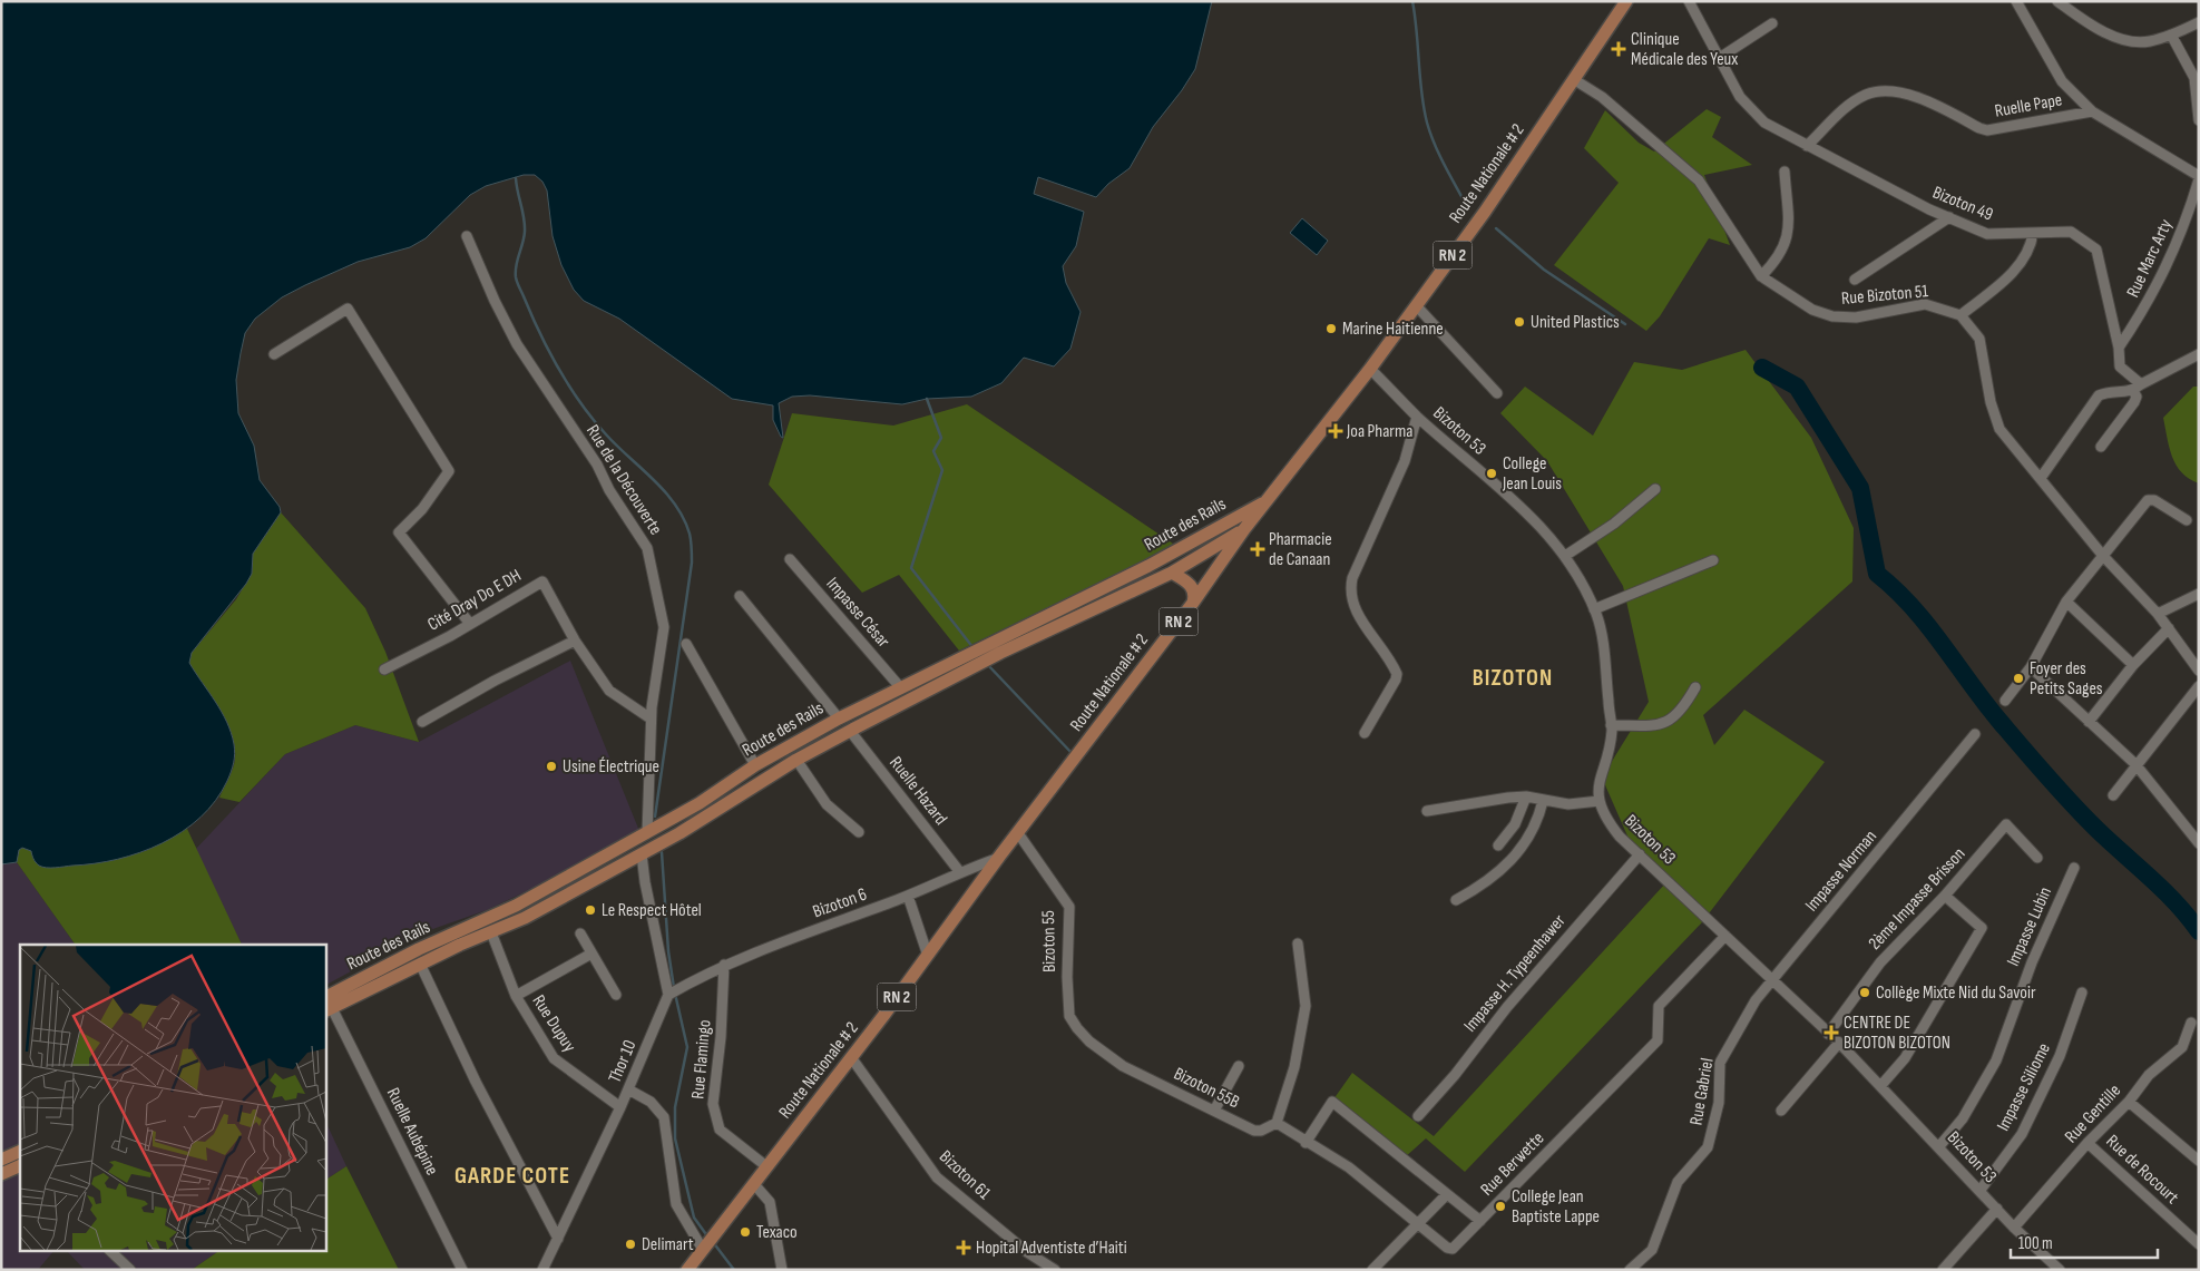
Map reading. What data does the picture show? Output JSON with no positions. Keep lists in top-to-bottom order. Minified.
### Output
{"streets":{"main road":["Route Nationale # 2","RN 2","Route des Rails"],"street":["Ruelle Pape","Bizoton 49","Rue Marc Arty","Rue Bizoton 51","Bizoton 53","Rue de la Découverte","Cité Dray Do E DH","Impasse César","Ruelle Hazard","Impasse Norman","2ème Impasse Brisson","Bizoton 6","Impasse Lubin","Bizoton 55","Impasse H. Typeenhawer","Rue Dupuy","Rue Flamingo","Thor 10","Impasse Siliome","Bizoton 55B","Rue Gabriel","Rue Gentille","Ruelle Aubépine","Rue Berwette","Rue de Rocourt","Bizoton 61"]},"crossings":[["Ruelle Pape","Bizoton 49"],["Route Nationale # 2","Rue Bizoton 51"],["Route Nationale # 2","Bizoton 53"],["Route Nationale # 2","Route des Rails"],["Route Nationale # 2","Bizoton 6"],["Route Nationale # 2","Bizoton 55"],["Route Nationale # 2","Rue Flamingo"],["Route Nationale # 2","Bizoton 61"],["Bizoton 49","Rue Marc Arty"],["Bizoton 53","Impasse Norman"],["Bizoton 53","2ème Impasse Brisson"],["Bizoton 53","Impasse Lubin"],["Bizoton 53","Impasse H. Typeenhawer"],["Bizoton 53","Impasse Siliome"],["Bizoton 53","Rue Gentille"],["Bizoton 53","Rue Berwette"],["Rue de la Découverte","Route des Rails"],["Rue de la Découverte","Cité Dray Do E DH"],["Route des Rails","Impasse César"],["Route des Rails","Ruelle Hazard"],["Route des Rails","Rue Dupuy"],["Route des Rails","Ruelle Aubépine"],["Ruelle Hazard","Bizoton 6"],["Impasse Norman","Rue Gabriel"],["Bizoton 6","Rue Flamingo"],["Bizoton 6","Thor 10"],["Bizoton 55","Bizoton 55B"],["Rue Dupuy","Thor 10"],["Bizoton 55B","Rue Berwette"],["Rue Gentille","Rue de Rocourt"]],"districts":["BIZOTON","GARDE COTE"],"places":{"health":["Clinique Médicale des Yeux","Joa Pharma","Pharmacie de Canaan","CENTRE DE BIZOTON BIZOTON","Hopital Adventiste d’Haiti"],"other":["United Plastics","Marine Haitienne","College Jean Louis","Foyer des Petits Sages","Usine Électrique","Le Respect Hôtel","Collège Mixte Nid du Savoir","College Jean Baptiste Lappe","Texaco","Delimart"]},"scale_bar":"100 m"}
